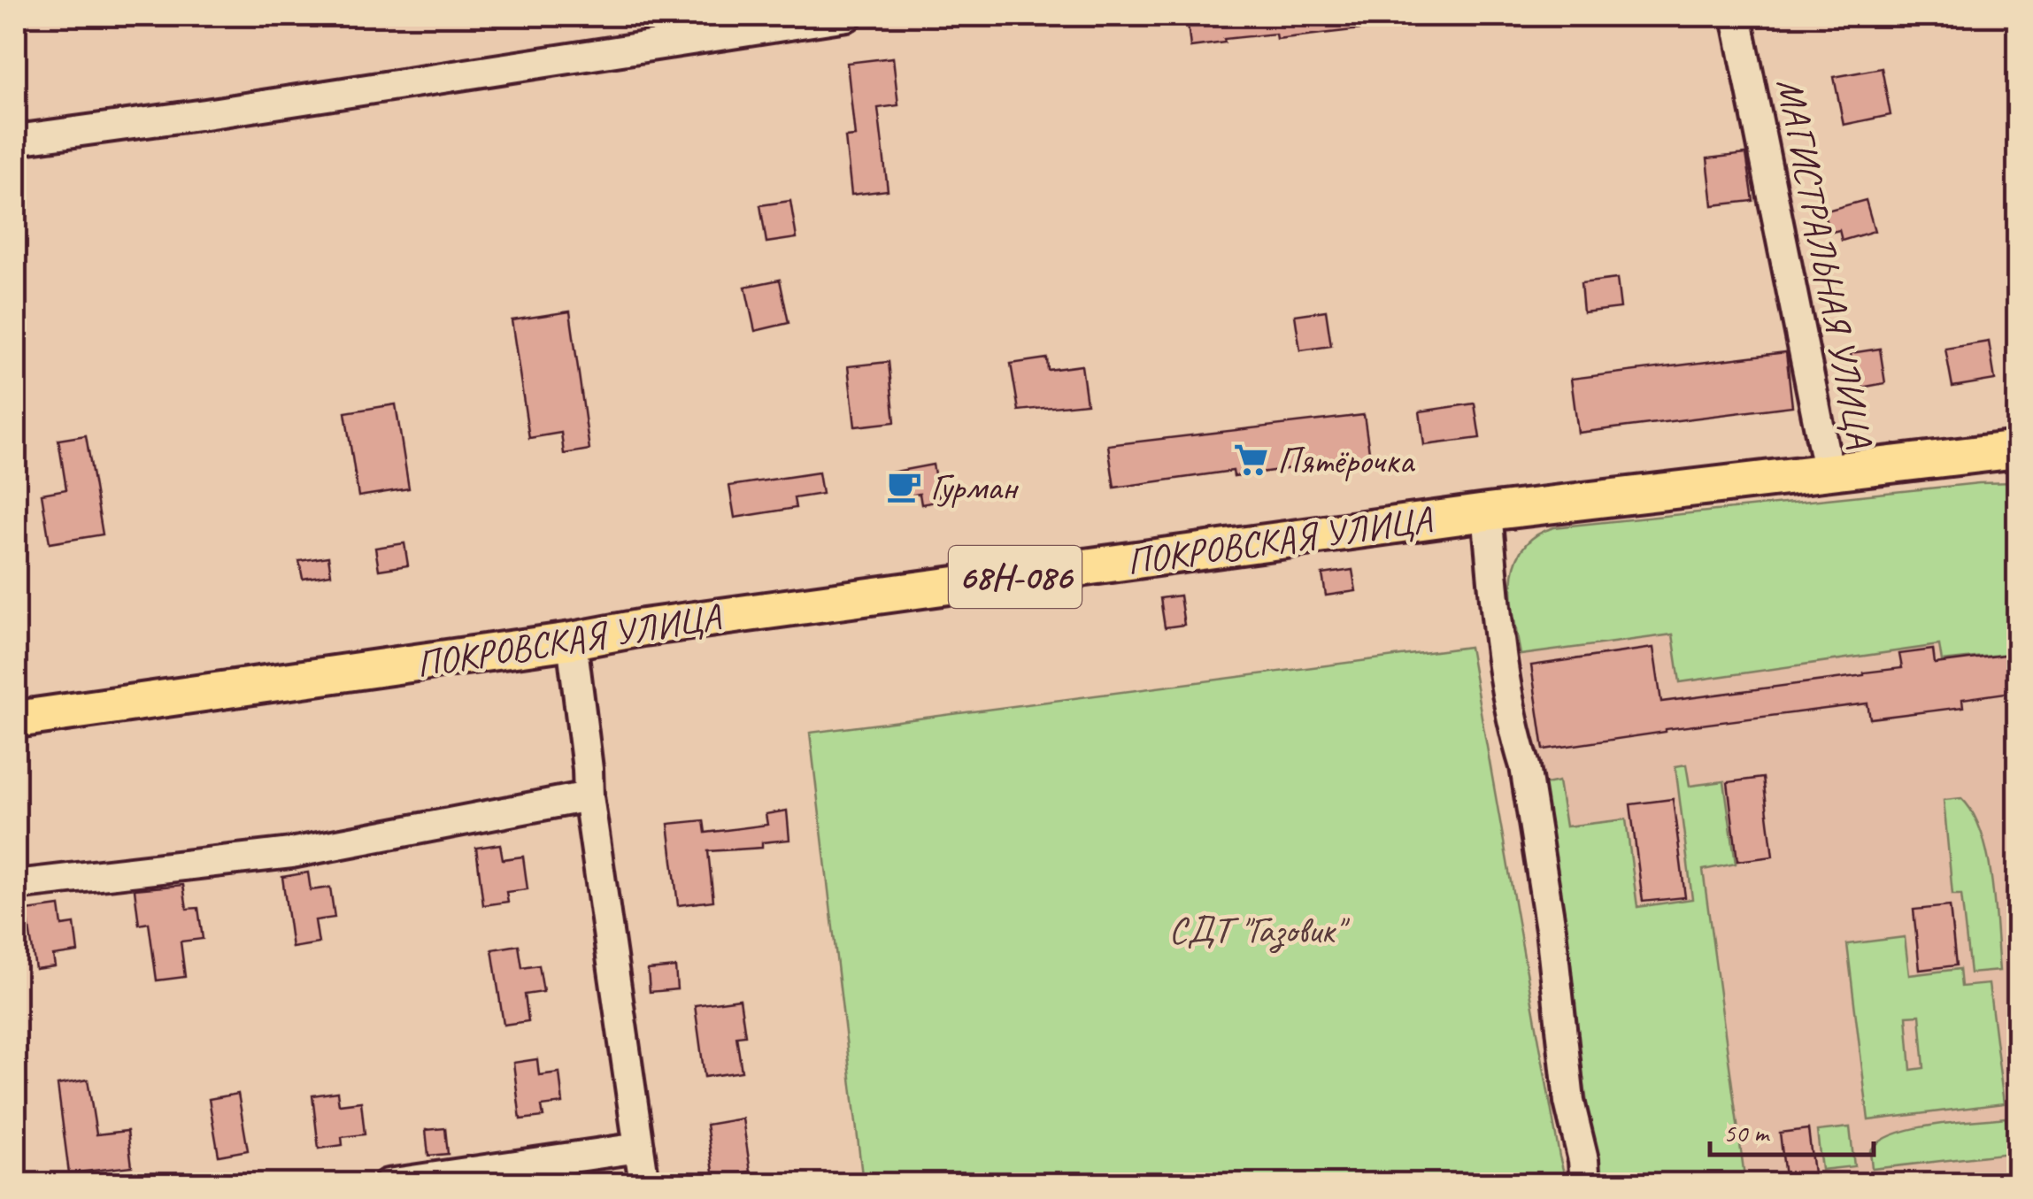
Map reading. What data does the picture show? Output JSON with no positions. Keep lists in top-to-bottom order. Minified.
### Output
{"streets":{"main road":["ПОКРОВСКАЯ УЛИЦА","68Н-086"],"street":["МАГИСТРАЛЬНАЯ УЛИЦА"]},"crossings":[["МАГИСТРАЛЬНАЯ УЛИЦА","ПОКРОВСКАЯ УЛИЦА"]],"parks":["СДТ \"Газовик\""],"places":{"supermarket":["Пятёрочка"],"cafe":["Гурман"]},"scale_bar":"50 m"}
